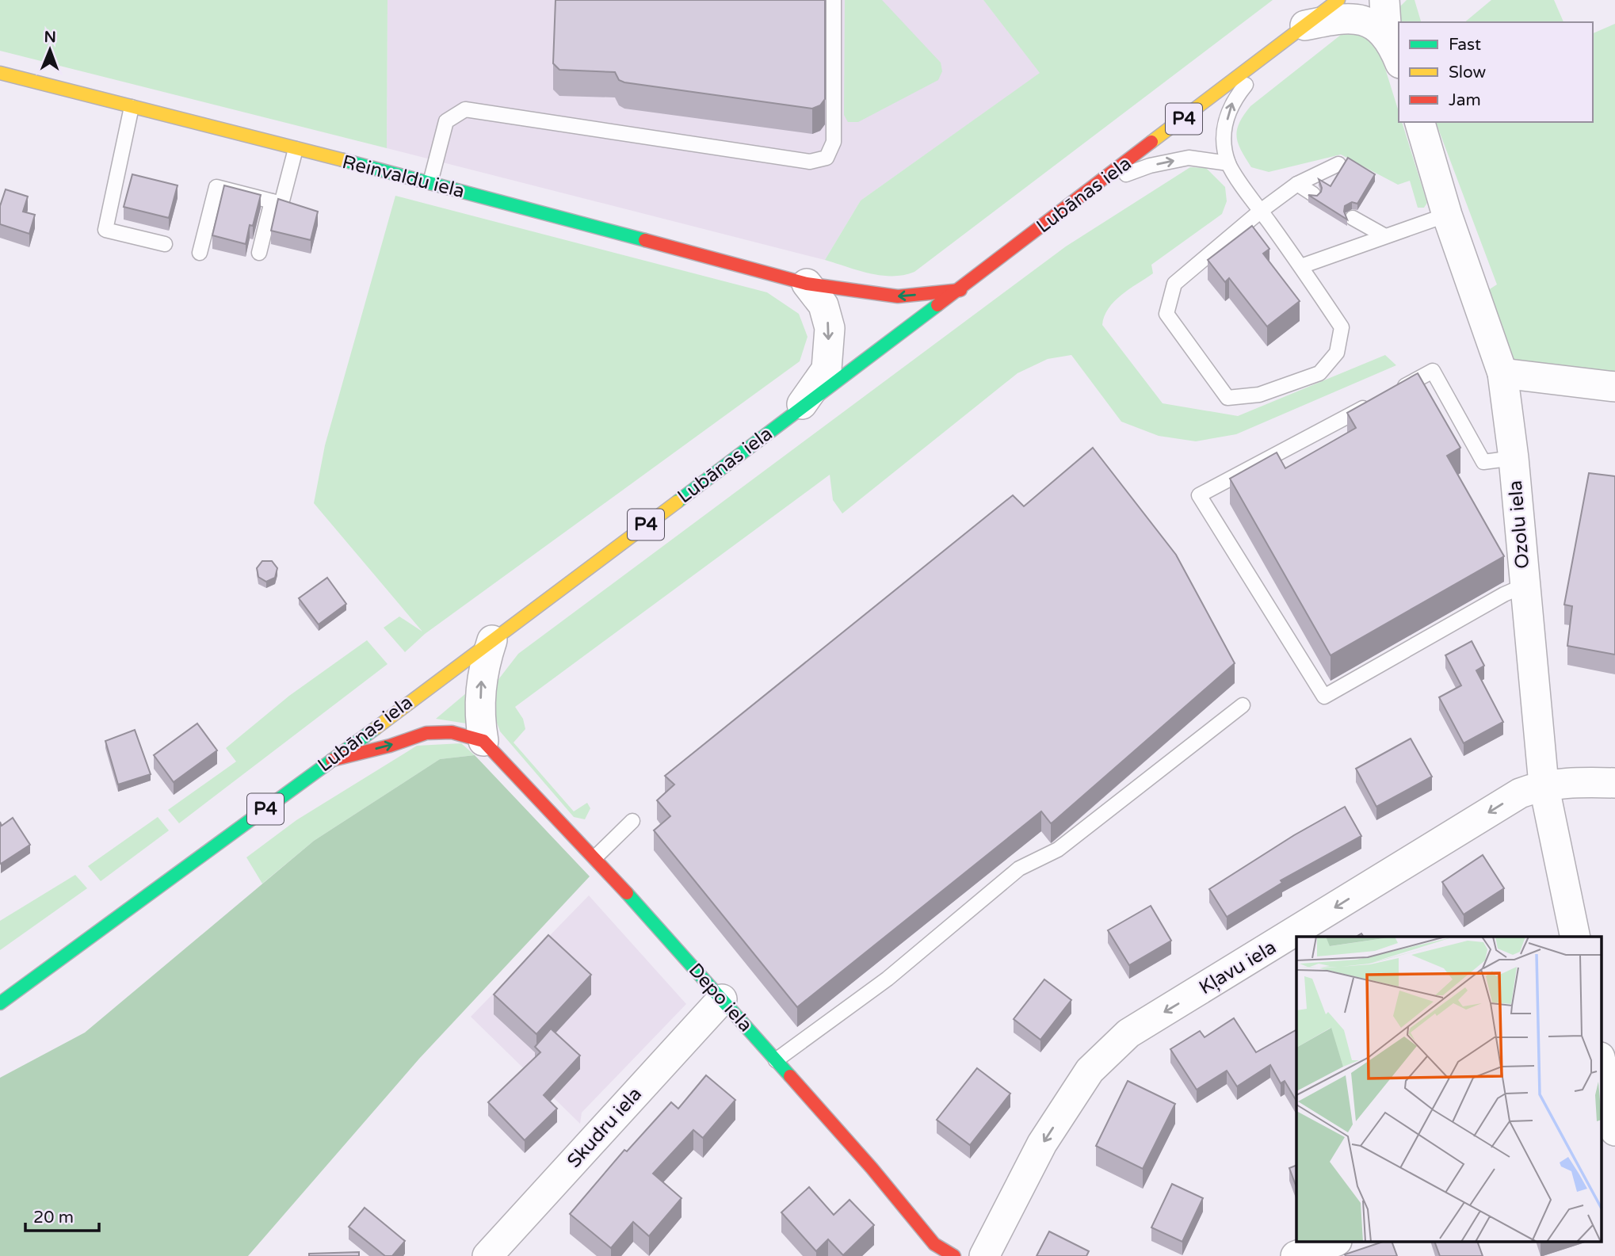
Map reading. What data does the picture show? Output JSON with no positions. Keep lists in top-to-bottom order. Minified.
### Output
{"streets":{"street":["P4","Reinvaldu iela","Lubānas iela","Ozolu iela","Kļavu iela","Depo iela","Skudru iela"]},"crossings":[["Reinvaldu iela","Lubānas iela"],["Ozolu iela","Kļavu iela"],["Depo iela","Skudru iela"]],"one_way":["Kļavu iela"],"legend":["Fast","Slow","Jam"],"scale_bar":"20 m","north":"top"}
